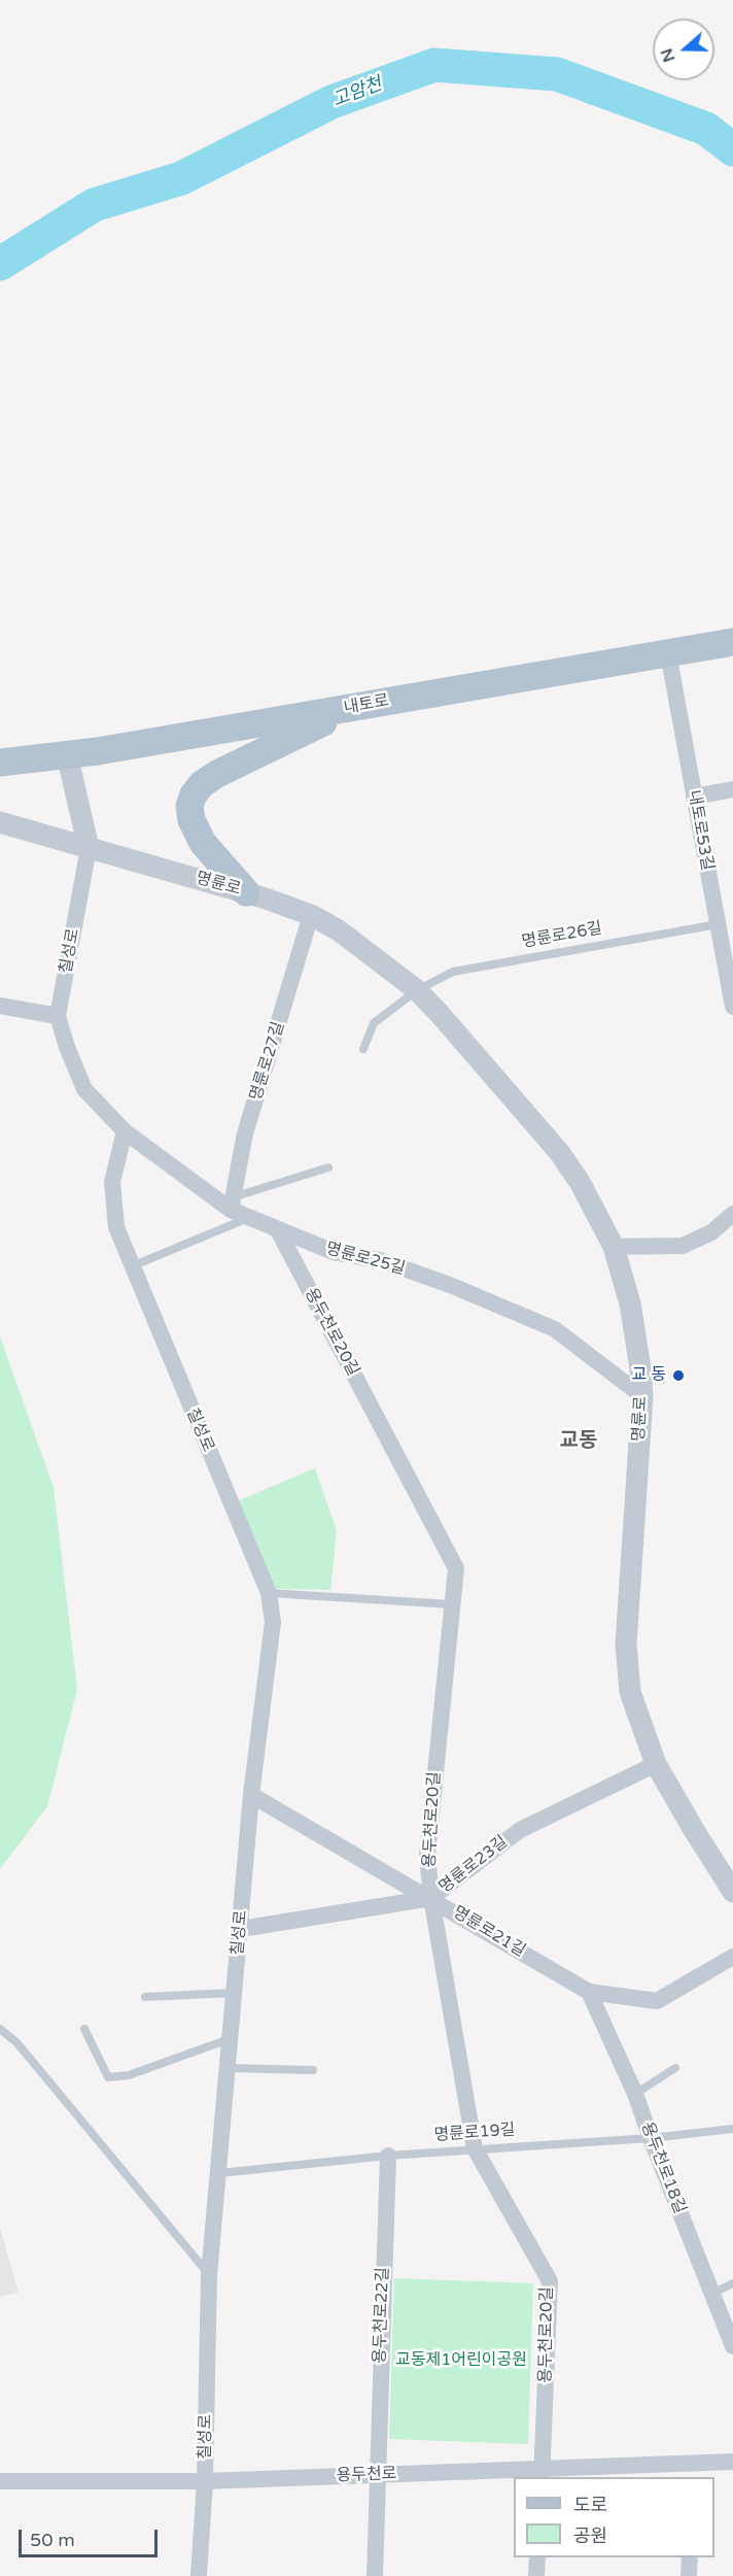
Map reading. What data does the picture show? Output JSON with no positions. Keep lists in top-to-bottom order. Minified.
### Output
{"streets":{"main road":["내토로"],"street":["내토로53길","명륜로","칠성로","명륜로27길","명륜로25길","용두천로20길","명륜로23길","명륜로21길","용두천로18길","용두천로22길","용두천로"],"lane":["명륜로26길","명륜로19길"]},"crossings":[["내토로","내토로53길"],["내토로53길","명륜로26길"],["명륜로","명륜로26길"],["명륜로","칠성로"],["명륜로","명륜로27길"],["명륜로","명륜로25길"],["명륜로","명륜로23길"],["칠성로","명륜로25길"],["칠성로","명륜로23길"],["칠성로","명륜로21길"],["칠성로","명륜로19길"],["칠성로","용두천로"],["명륜로27길","명륜로25길"],["명륜로25길","용두천로20길"],["용두천로20길","명륜로23길"],["용두천로20길","명륜로21길"],["용두천로20길","명륜로19길"],["용두천로20길","용두천로"],["명륜로23길","명륜로21길"],["명륜로21길","용두천로18길"],["명륜로19길","용두천로18길"],["명륜로19길","용두천로22길"],["용두천로22길","용두천로"]],"districts":["교동"],"water":["고암천"],"parks":["교동제1어린이공원"],"places":["교 동"],"legend":["도로","공원"],"scale_bar":"50 m","north":"left"}
